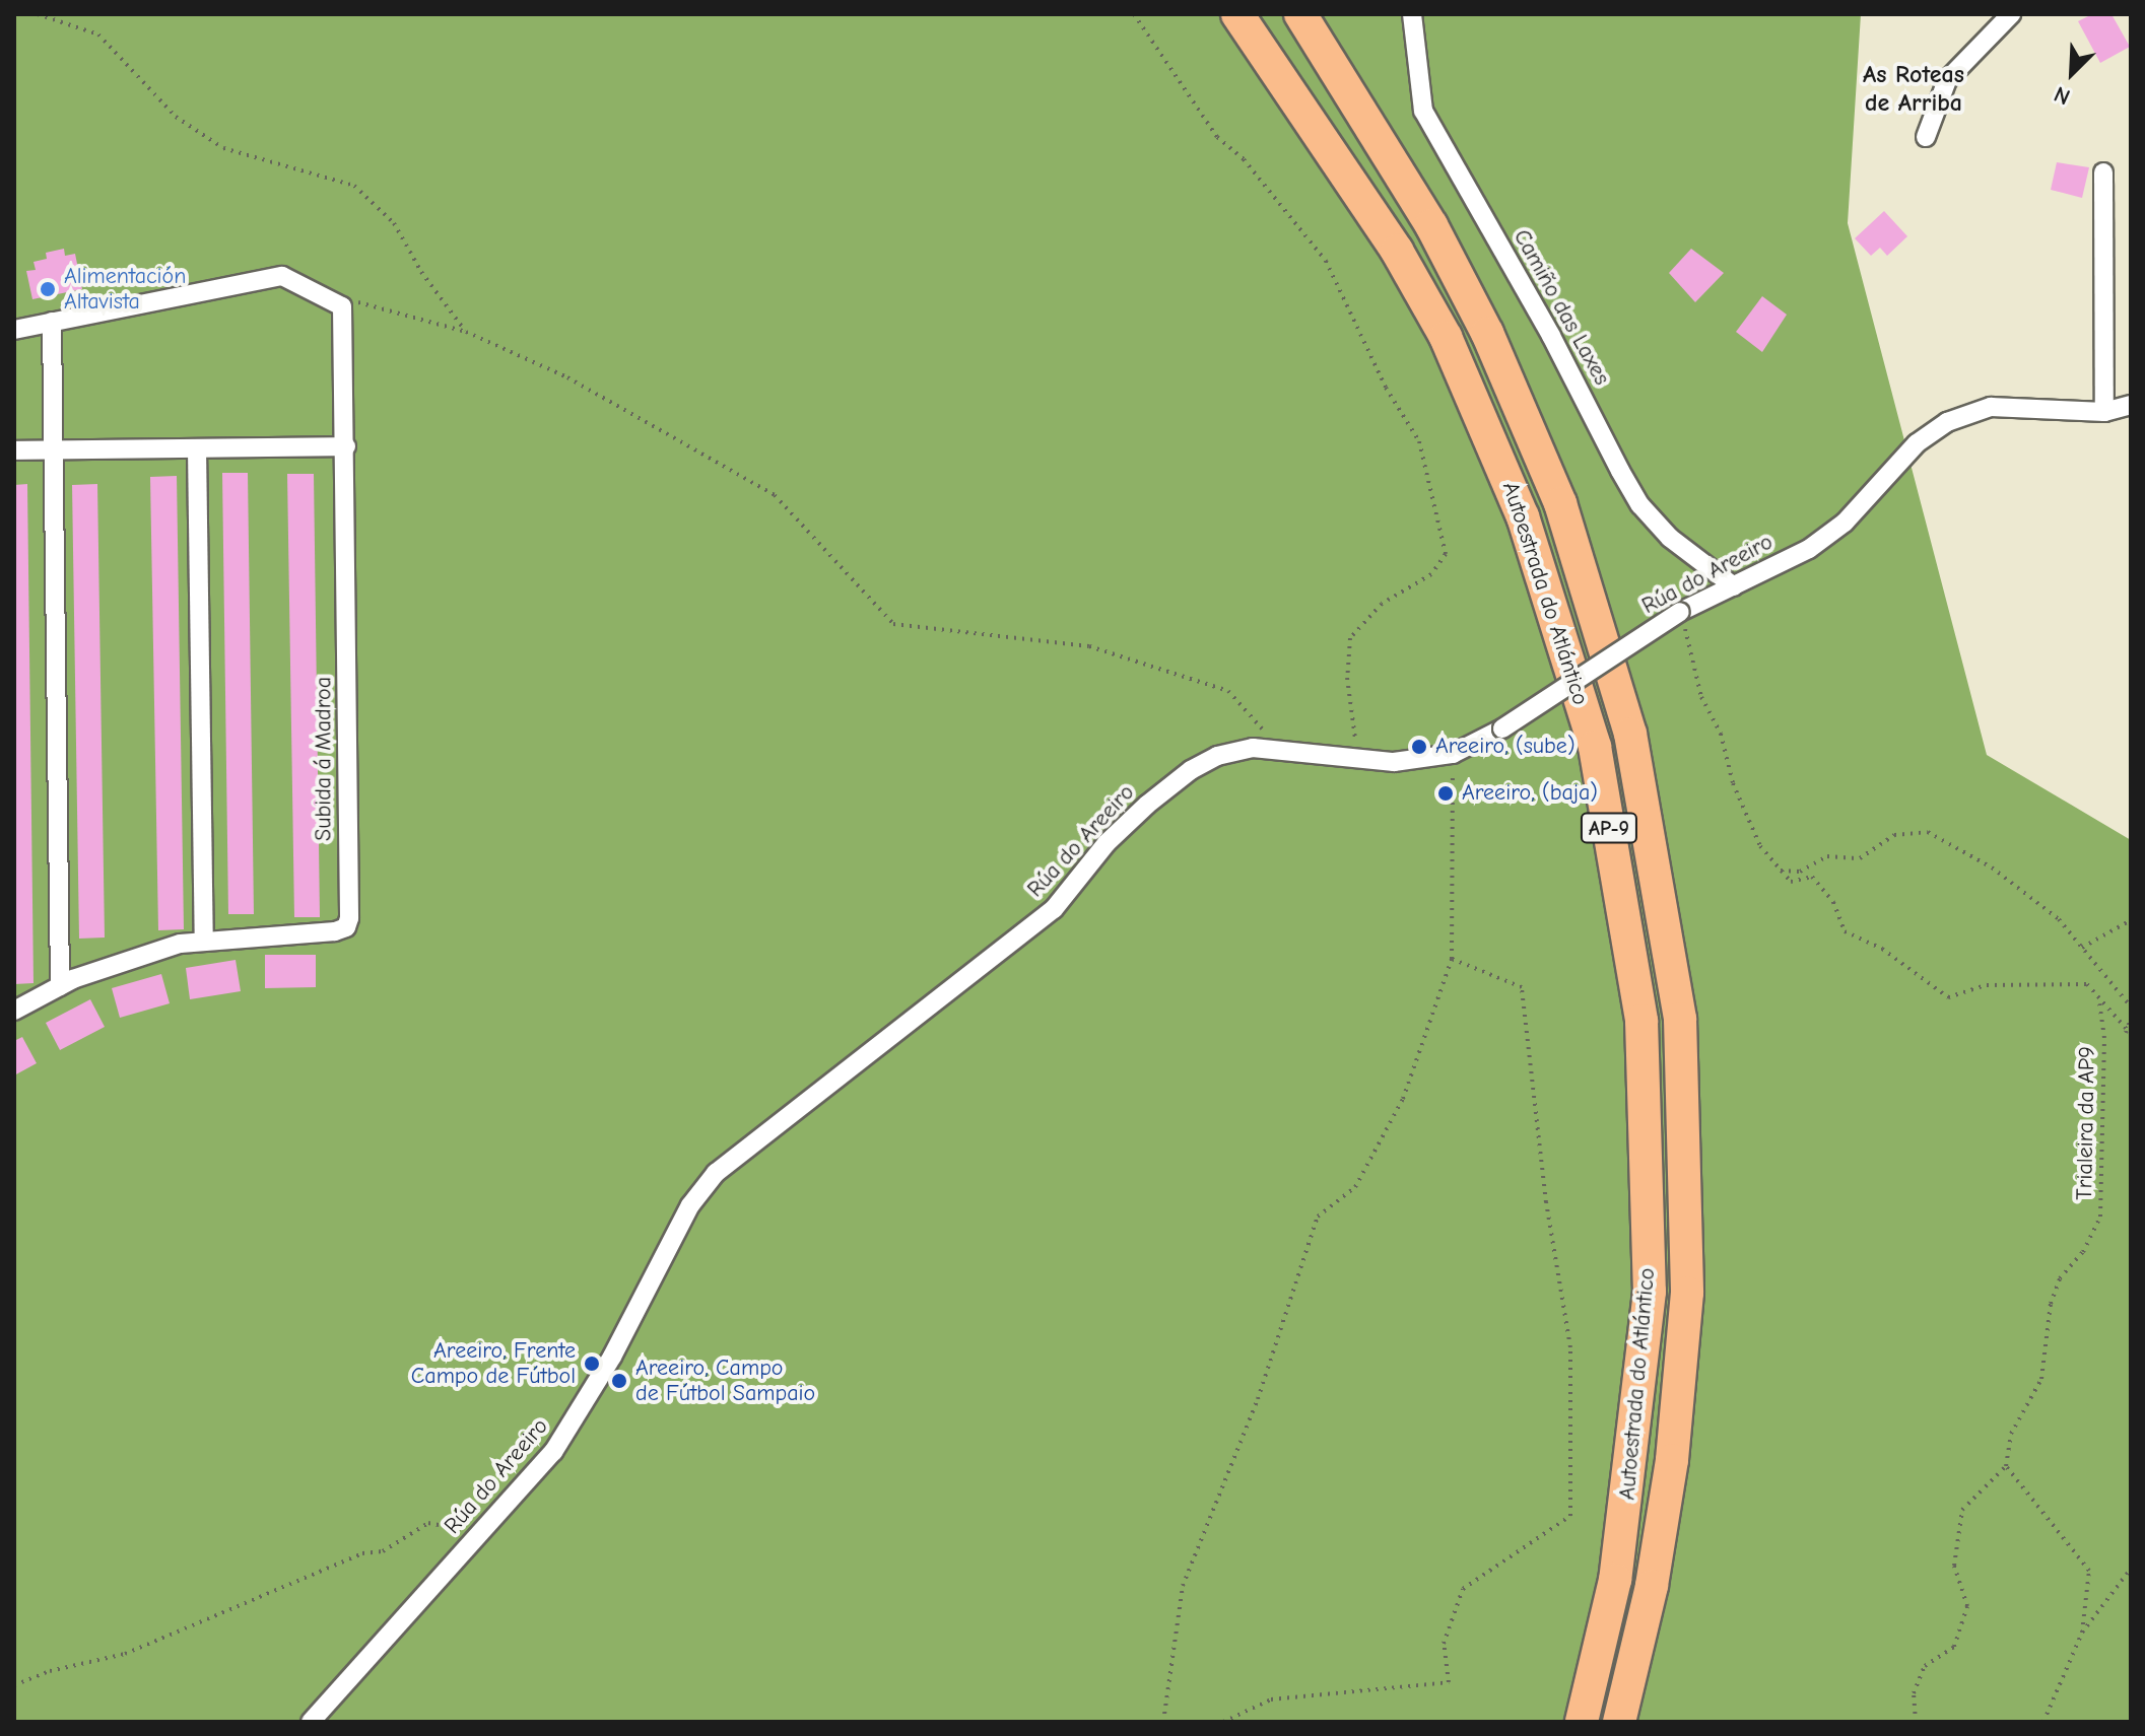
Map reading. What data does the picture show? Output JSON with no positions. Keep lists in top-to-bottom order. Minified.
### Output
{"streets":{"highway":["Autoestrada do Atlántico","AP-9"],"street":["Camiño das Laxes","Rúa do Areeiro","Subida á Madroa"],"path":["Trialeira da AP9"]},"crossings":[["Camiño das Laxes","Rúa do Areeiro"]],"districts":["As Roteas de Arriba"],"places":["Alimentación Altavista","Areeiro, (sube)","Areeiro, (baja)","Areeiro, Frente Campo de Fútbol","Areeiro, Campo de Fútbol Sampaio"],"north":"bottom left"}
